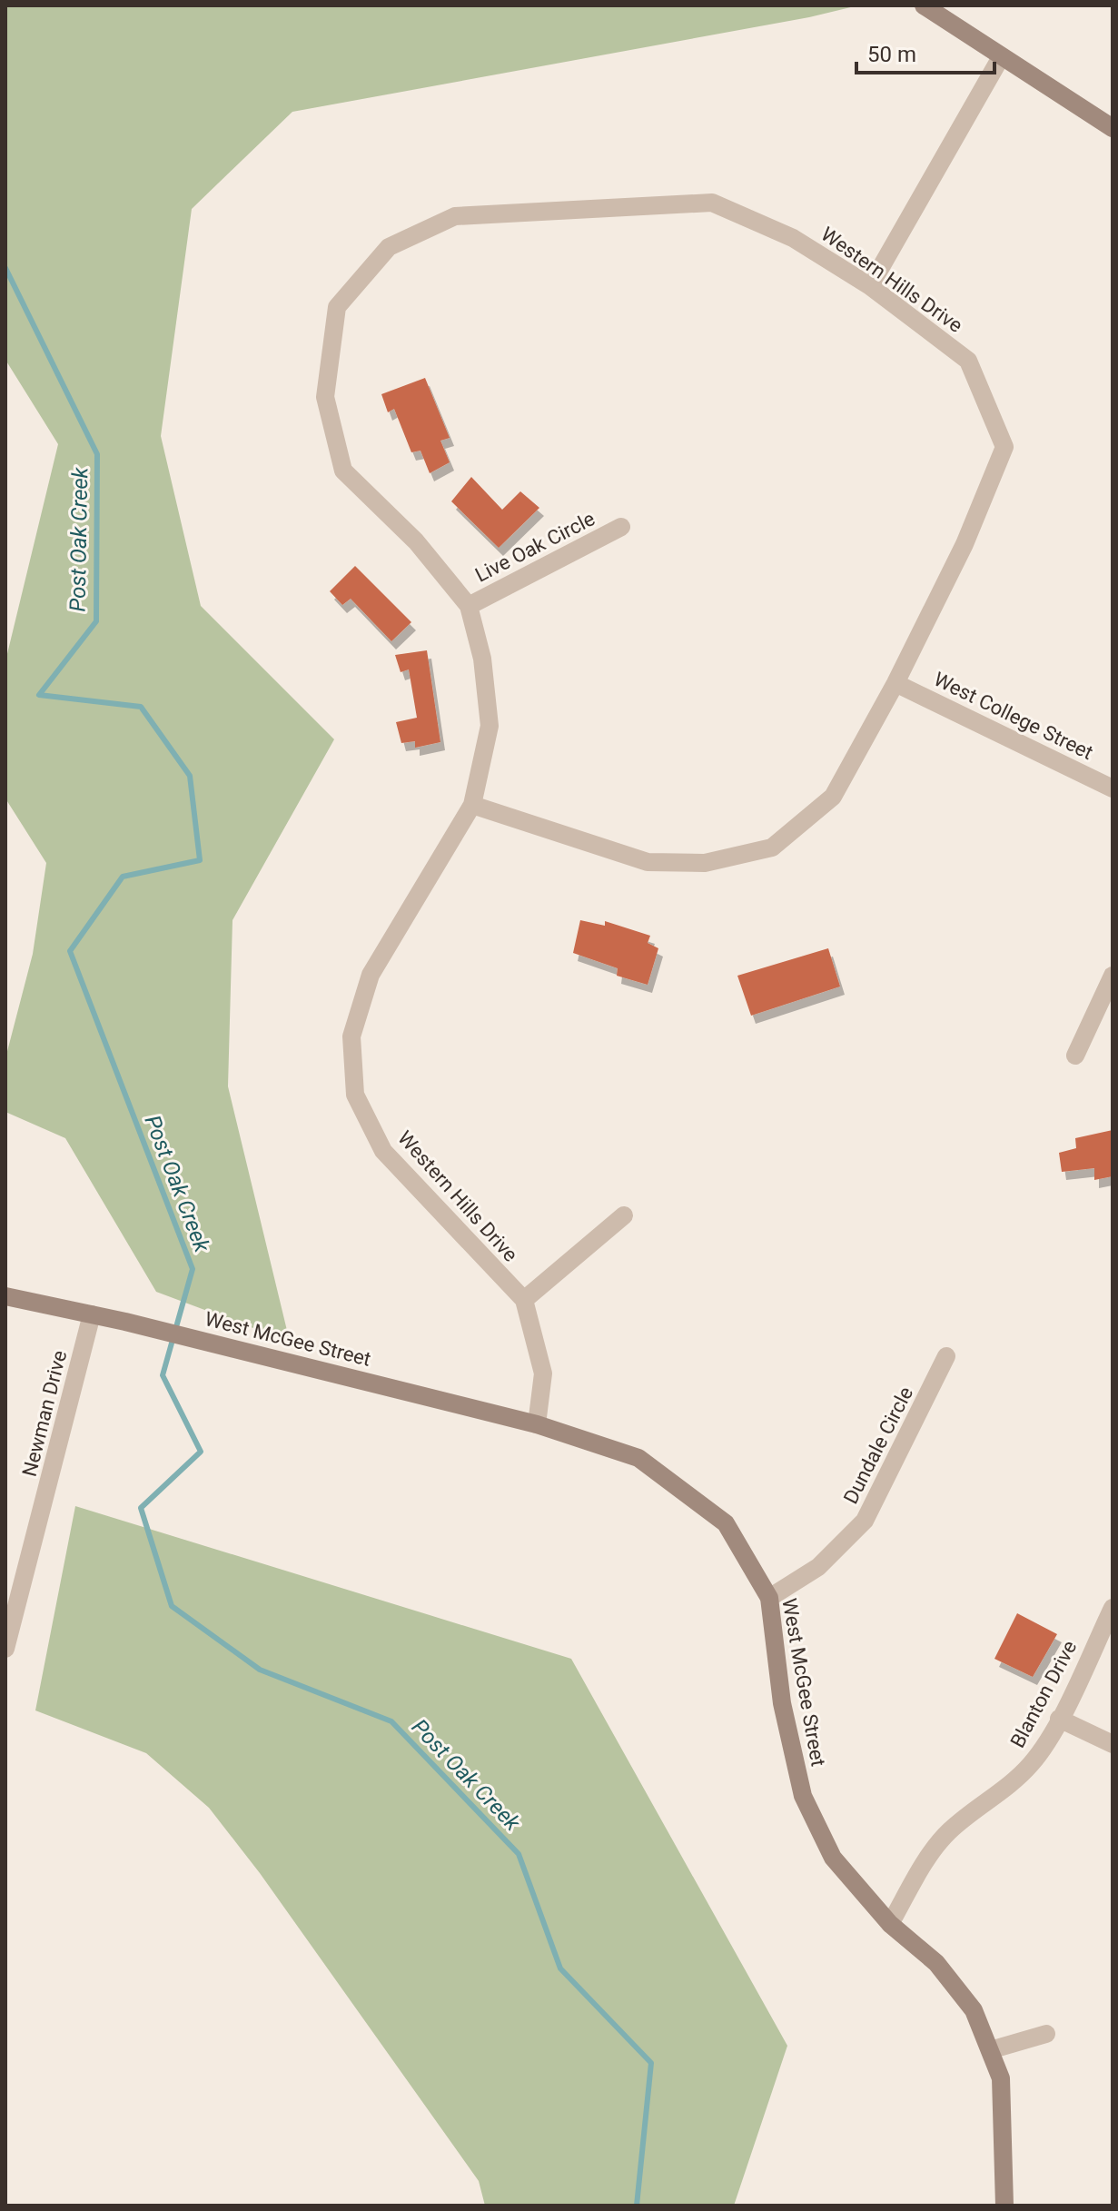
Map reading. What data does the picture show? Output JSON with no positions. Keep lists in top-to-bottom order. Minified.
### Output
{"streets":{"street":["Western Hills Drive","Live Oak Circle","West College Street","West McGee Street","Newman Drive","Dundale Circle","Blanton Drive"]},"crossings":[["Western Hills Drive","Live Oak Circle"],["Western Hills Drive","West College Street"],["Western Hills Drive","West McGee Street"],["West McGee Street","Newman Drive"],["West McGee Street","Dundale Circle"],["West McGee Street","Blanton Drive"]],"water":["Post Oak Creek"],"scale_bar":"50 m"}
